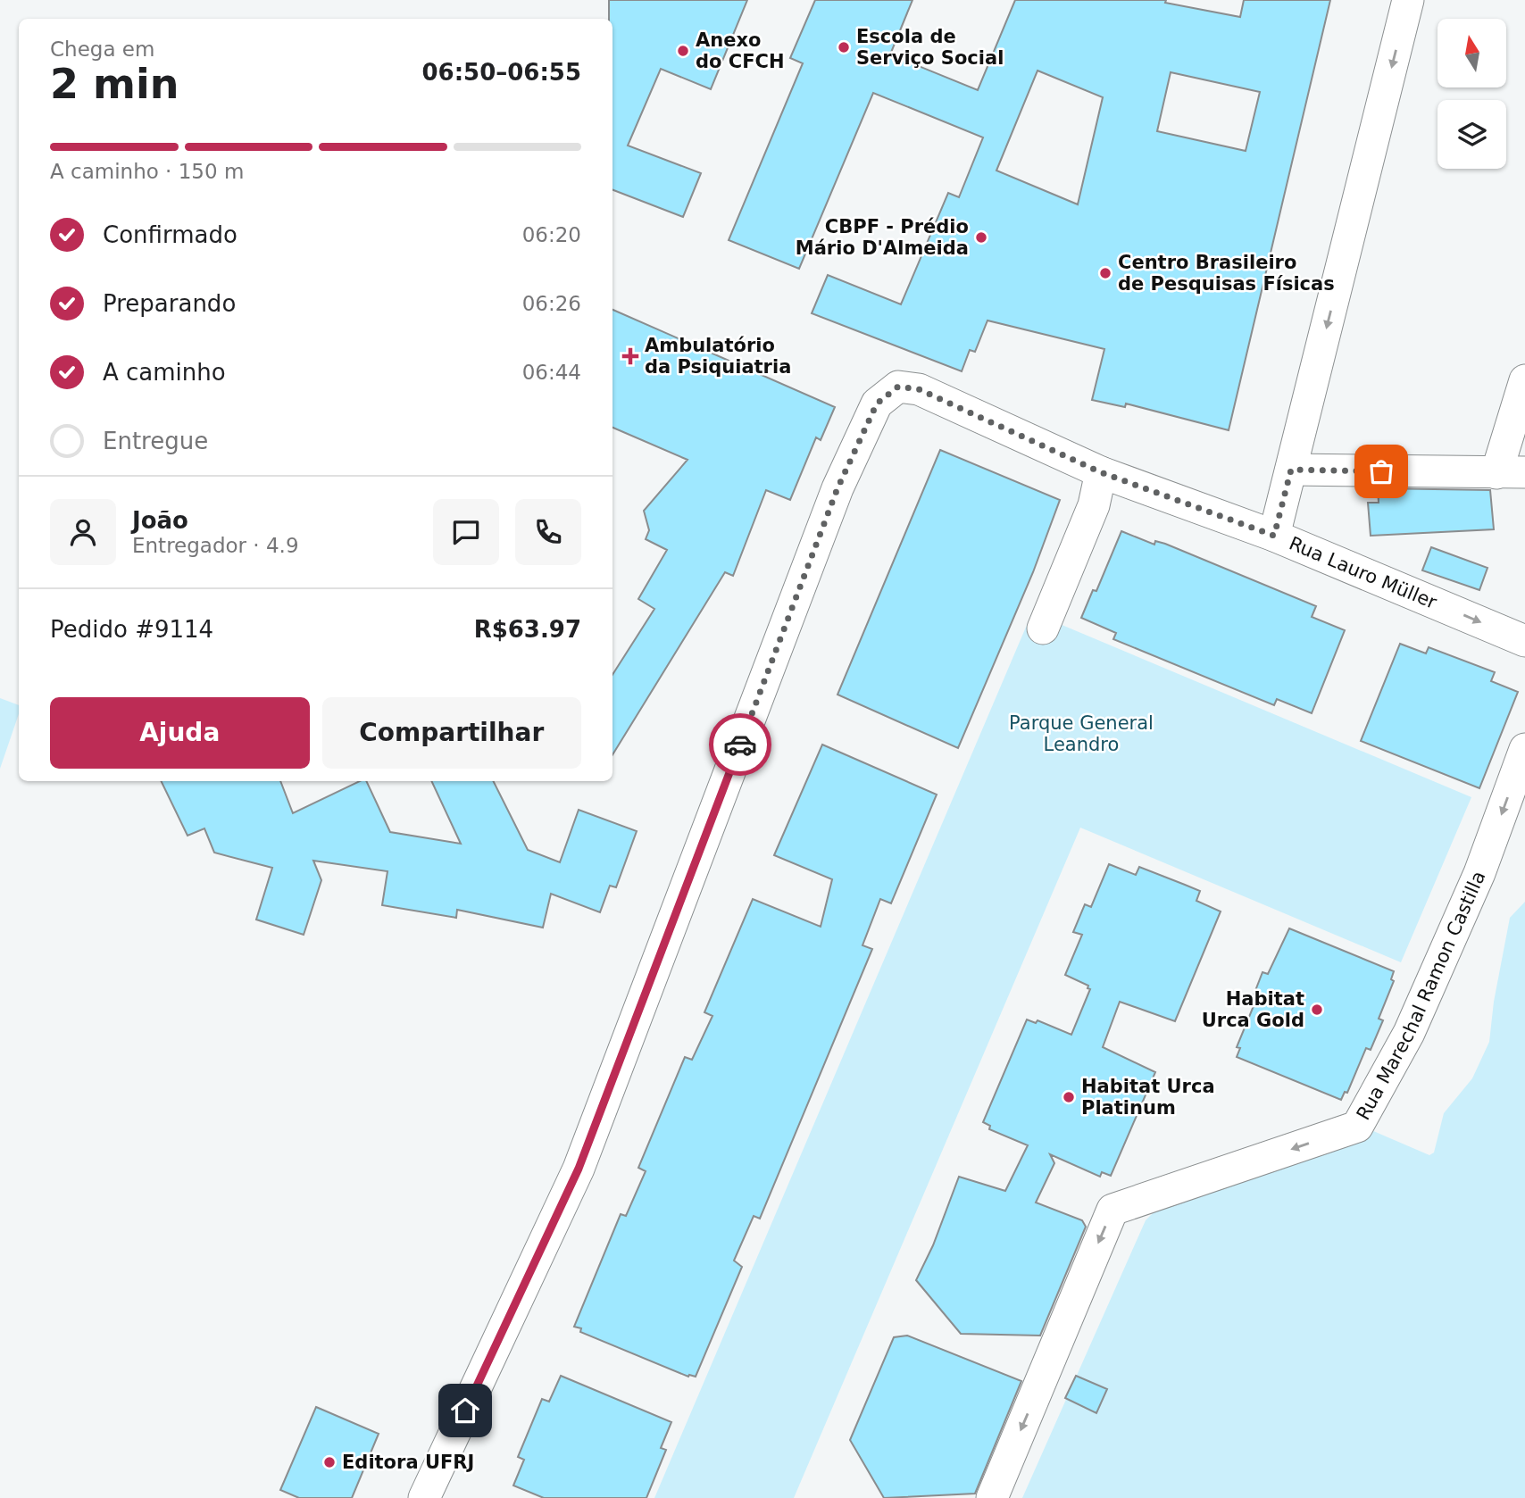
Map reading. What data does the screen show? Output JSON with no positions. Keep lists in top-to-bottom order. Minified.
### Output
{"streets":{"street":["Rua Lauro Müller","Rua Marechal Ramon Castilla"]},"one_way":["Rua Marechal Ramon Castilla"],"parks":["Parque General Leandro"],"places":{"other":["Escola de Serviço Social","Anexo do CFCH","CBPF - Prédio Mário D'Almeida","Centro Brasileiro de Pesquisas Físicas","Habitat Urca Gold","Habitat Urca Platinum","Editora UFRJ"],"health":["Ambulatório da Psiquiatria"]},"north":"top","page":{"heading":["2 min","Chega em","06:50–06:55"],"panel":["João","Entregador · 4.9","Pedido #9114","R$63.97"],"bar":"A caminho · 150 m","list":[["Confirmado","06:20"],["Preparando","06:26"],["A caminho","06:44"],"Entregue"],"buttons":["Ajuda","Compartilhar"]}}
